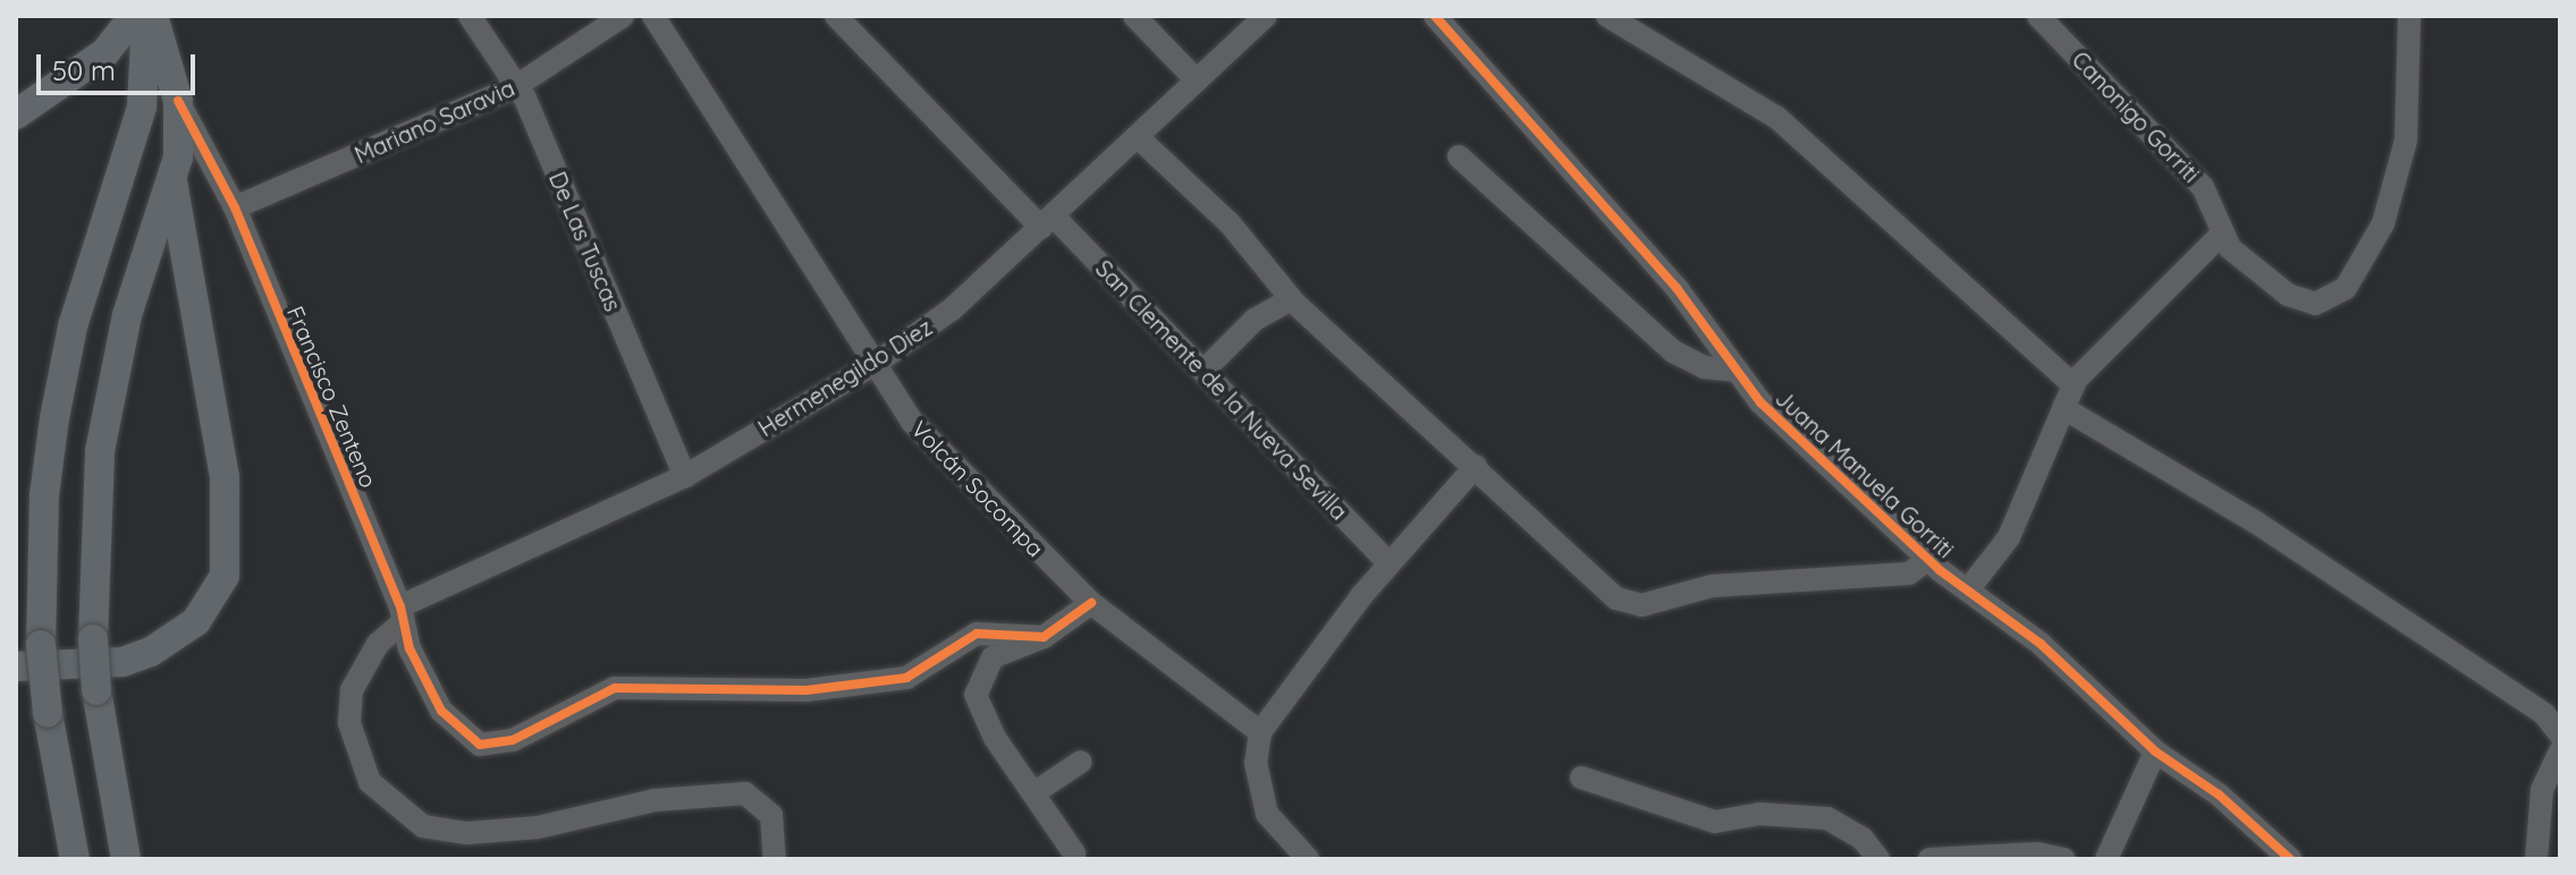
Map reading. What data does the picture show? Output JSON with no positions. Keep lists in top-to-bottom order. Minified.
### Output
{"streets":{"street":["Canonigo Gorriti","Mariano Saravia","De Las Tuscas","Hermenegildo Diez","San Clemente de la Nueva Sevilla","Francisco Zenteno","Juana Manuela Gorriti","Volcán Socompa"]},"crossings":[["Mariano Saravia","De Las Tuscas"],["Mariano Saravia","Francisco Zenteno"],["De Las Tuscas","Hermenegildo Diez"],["Hermenegildo Diez","San Clemente de la Nueva Sevilla"],["Hermenegildo Diez","Francisco Zenteno"],["Hermenegildo Diez","Volcán Socompa"]],"scale_bar":"50 m"}
